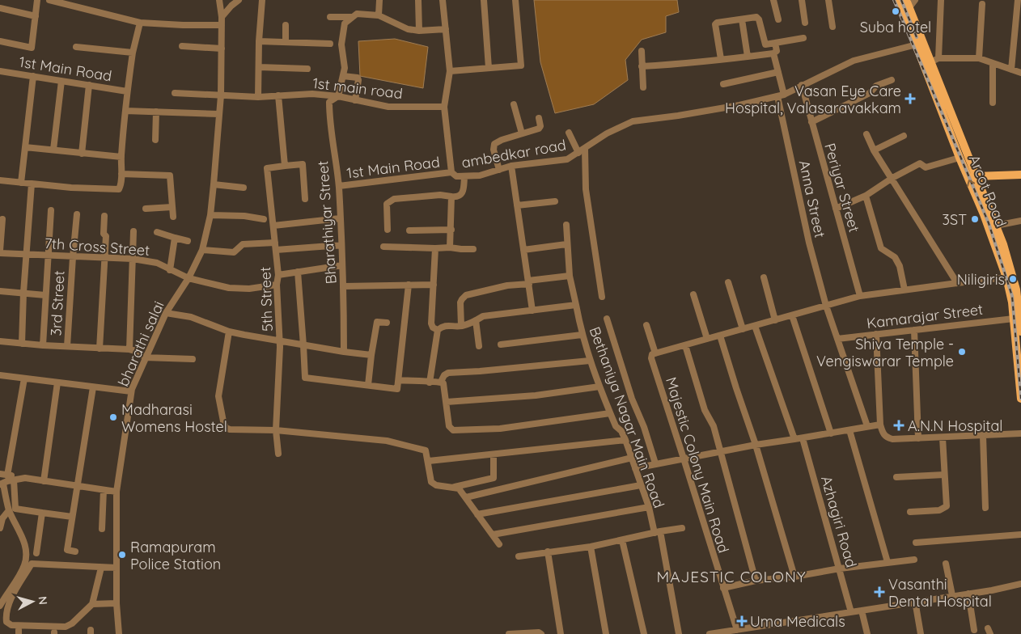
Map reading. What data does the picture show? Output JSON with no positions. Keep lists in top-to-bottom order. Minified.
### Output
{"streets":{"main road":["Arcot Road"],"street":["1st Main Road","1st main road","ambedkar road","Periyar Street","Anna Street","Bharathiyar Street","7th Cross Street","5th Street","3rd Street","Kamarajar Street","bharathi salai","Bethaniya Nagar Main Road","Majestic Colony Main Road","Azhagiri Road"]},"crossings":[["1st Main Road","ambedkar road"],["1st Main Road","Bharathiyar Street"],["1st main road","ambedkar road"],["1st main road","Bharathiyar Street"],["1st main road","bharathi salai"],["ambedkar road","Periyar Street"],["ambedkar road","Arcot Road"],["ambedkar road","Anna Street"],["Arcot Road","Kamarajar Street"],["Anna Street","Kamarajar Street"],["7th Cross Street","5th Street"],["7th Cross Street","3rd Street"],["7th Cross Street","bharathi salai"]],"districts":["MAJESTIC COLONY"],"places":{"other":["Suba hotel","3ST","Niligiris","Shiva Temple - Vengiswarar Temple","Madharasi Womens Hostel","Ramapuram Police Station"],"health":["Vasan Eye Care Hospital, Valasaravakkam","A.N.N Hospital","Vasanthi Dental Hospital","Uma Medicals"]},"north":"right"}
